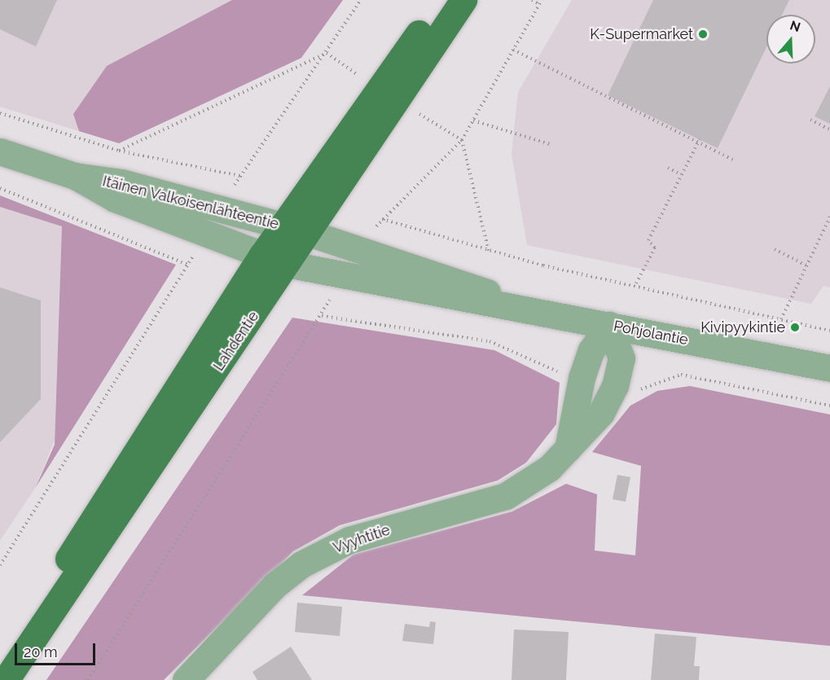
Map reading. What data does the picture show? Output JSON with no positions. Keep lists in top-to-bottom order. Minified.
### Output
{"streets":{"main road":["Lahdentie"],"street":["Itäinen Valkoisenlähteentie","Pohjolantie","Vyyhtitie"]},"crossings":[["Itäinen Valkoisenlähteentie","Pohjolantie"],["Itäinen Valkoisenlähteentie","Lahdentie"],["Pohjolantie","Lahdentie"],["Pohjolantie","Vyyhtitie"]],"places":["K-Supermarket","Kivipyykintie"],"scale_bar":"20 m","north":"top"}
